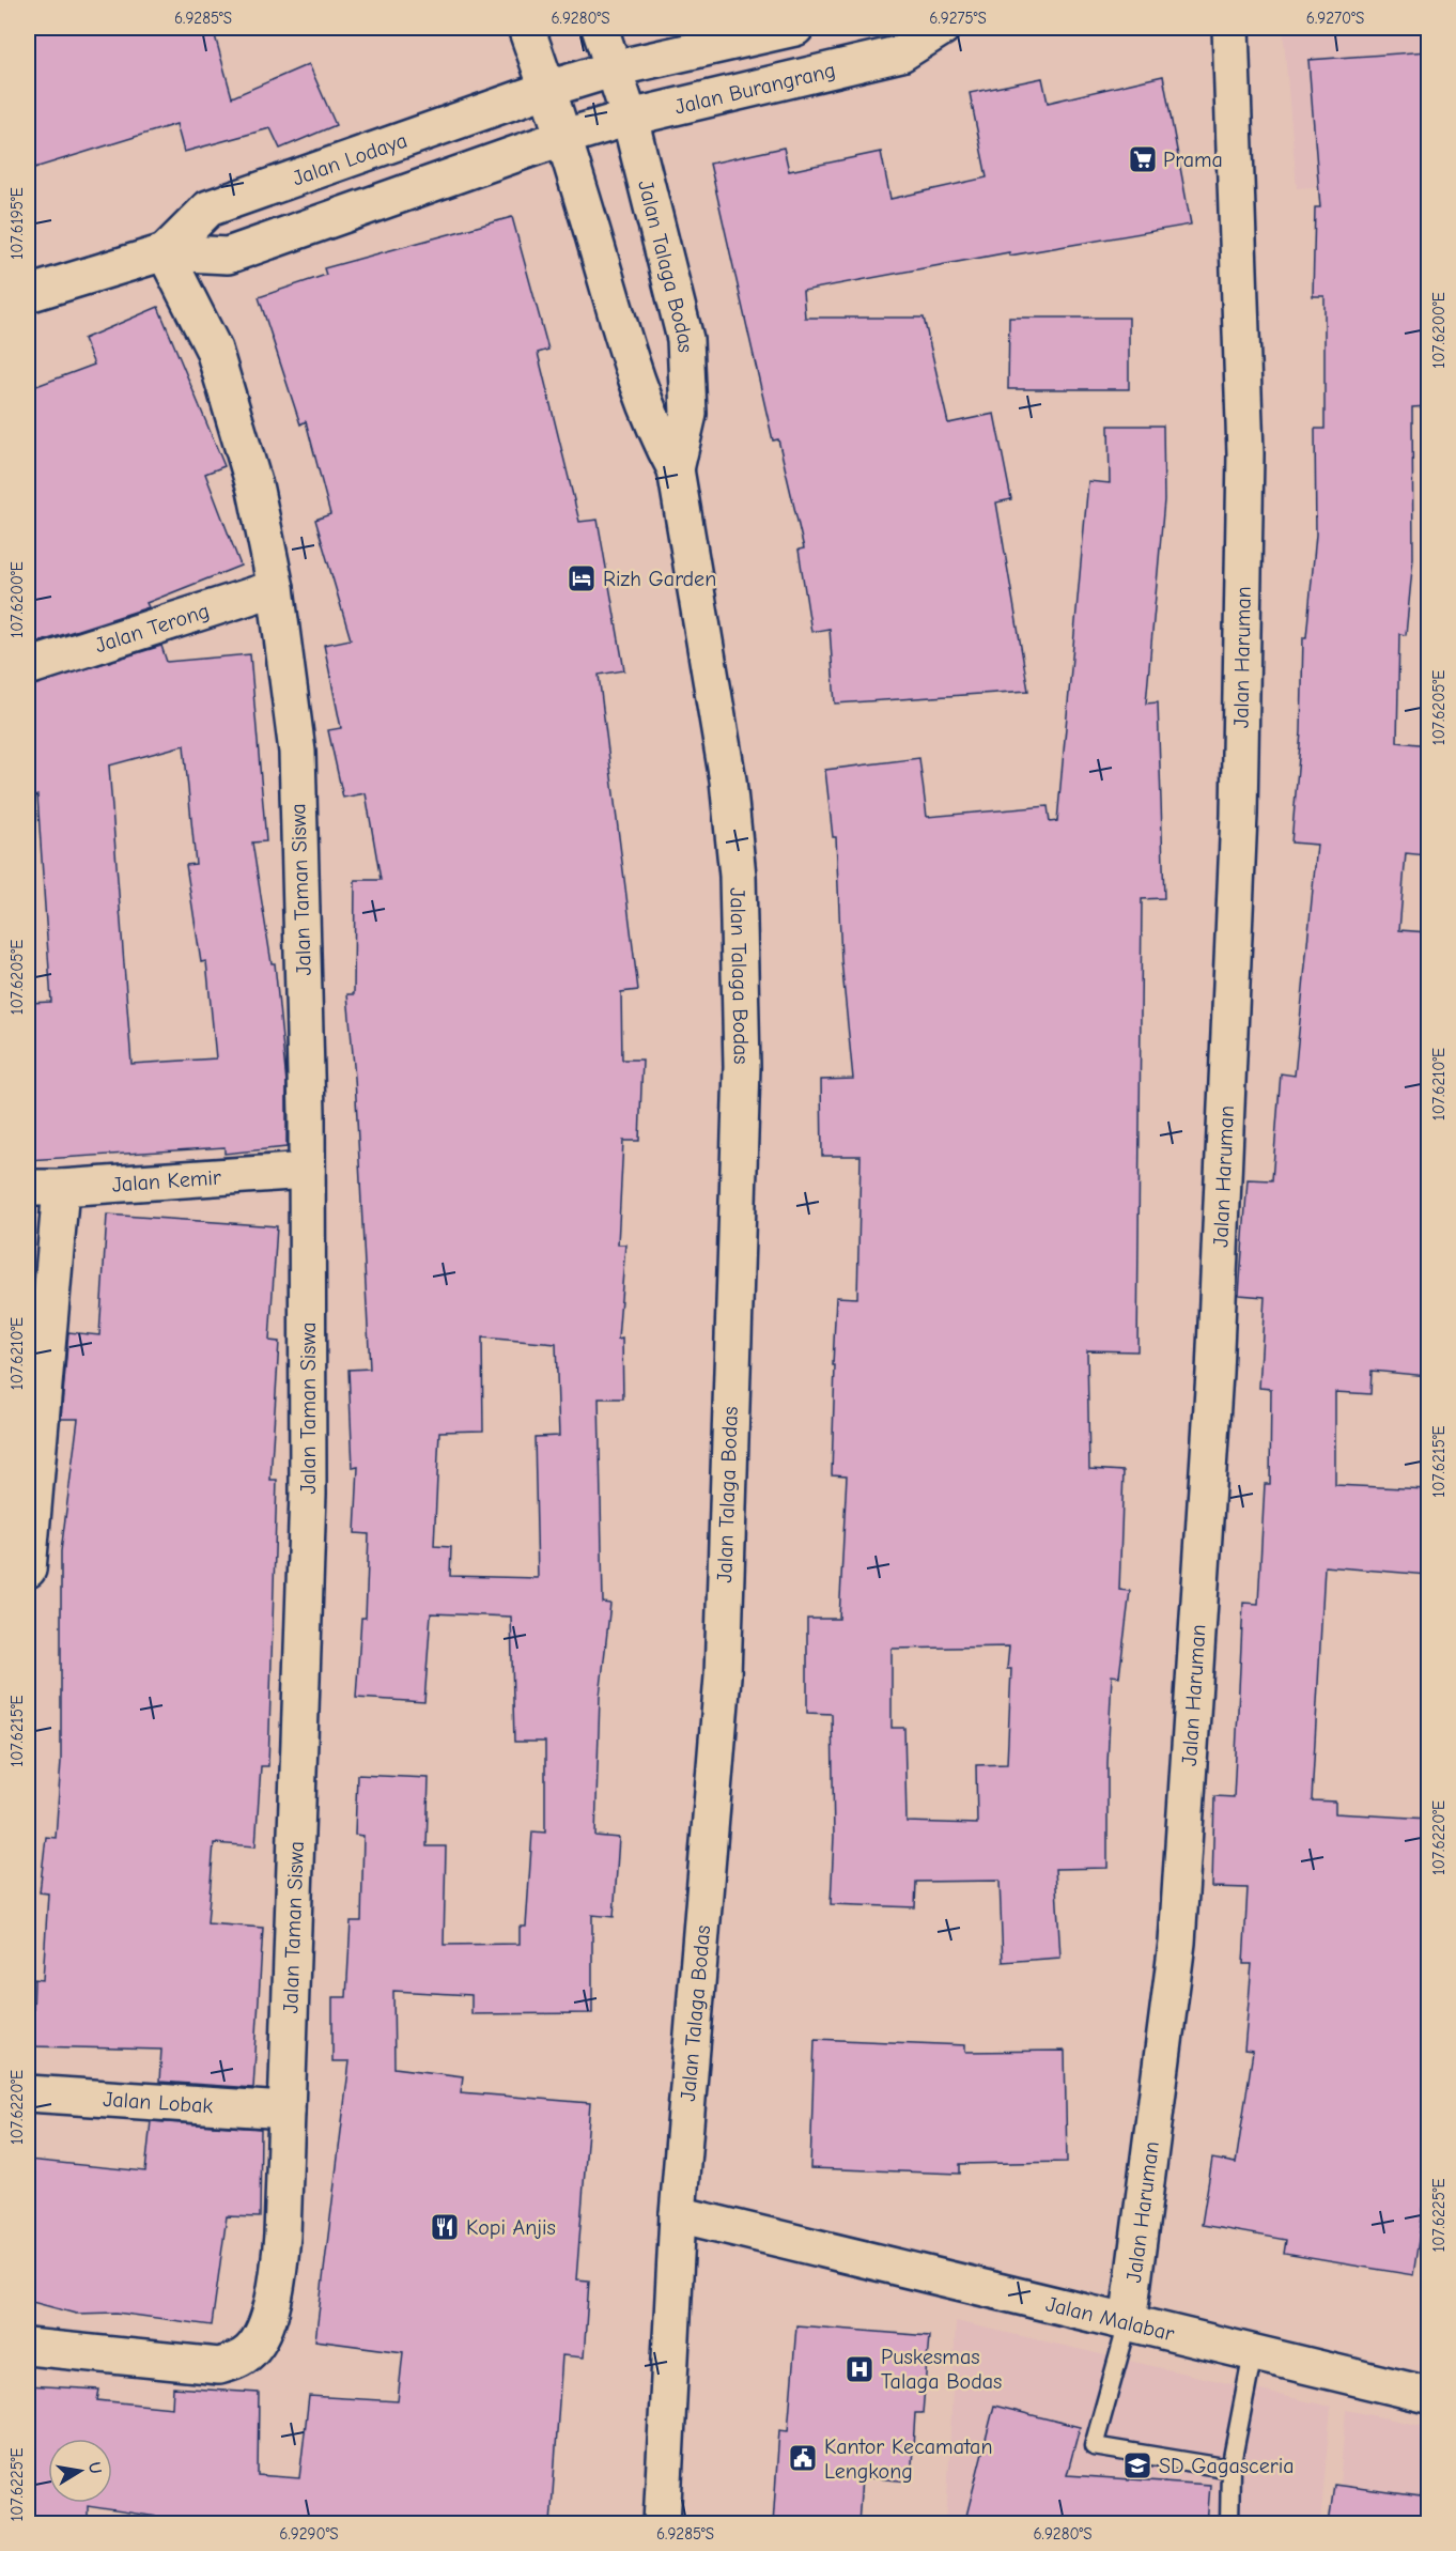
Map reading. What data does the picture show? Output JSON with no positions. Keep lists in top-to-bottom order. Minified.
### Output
{"streets":{"street":["Jalan Burangrang","Jalan Lodaya","Jalan Talaga Bodas","Jalan Terong","Jalan Haruman","Jalan Taman Siswa","Jalan Kemir","Jalan Lobak","Jalan Malabar"]},"crossings":[["Jalan Burangrang","Jalan Lodaya"],["Jalan Burangrang","Jalan Talaga Bodas"],["Jalan Lodaya","Jalan Talaga Bodas"],["Jalan Lodaya","Jalan Taman Siswa"],["Jalan Talaga Bodas","Jalan Malabar"],["Jalan Terong","Jalan Taman Siswa"],["Jalan Haruman","Jalan Malabar"],["Jalan Taman Siswa","Jalan Kemir"],["Jalan Taman Siswa","Jalan Lobak"]],"places":{"supermarket":["Prama"],"hotel":["Rizh Garden"],"restaurant":["Kopi Anjis"],"hospital":["Puskesmas Talaga Bodas"],"public building":["Kantor Kecamatan Lengkong"],"school or university":["SD Gagasceria"]},"north":"right","coordinates":["6.9285°S","6.9280°S","6.9275°S","6.9270°S","107.6195°E","107.6200°E","107.6205°E","107.6210°E","107.6215°E","107.6220°E","107.6225°E","6.9290°S"]}
